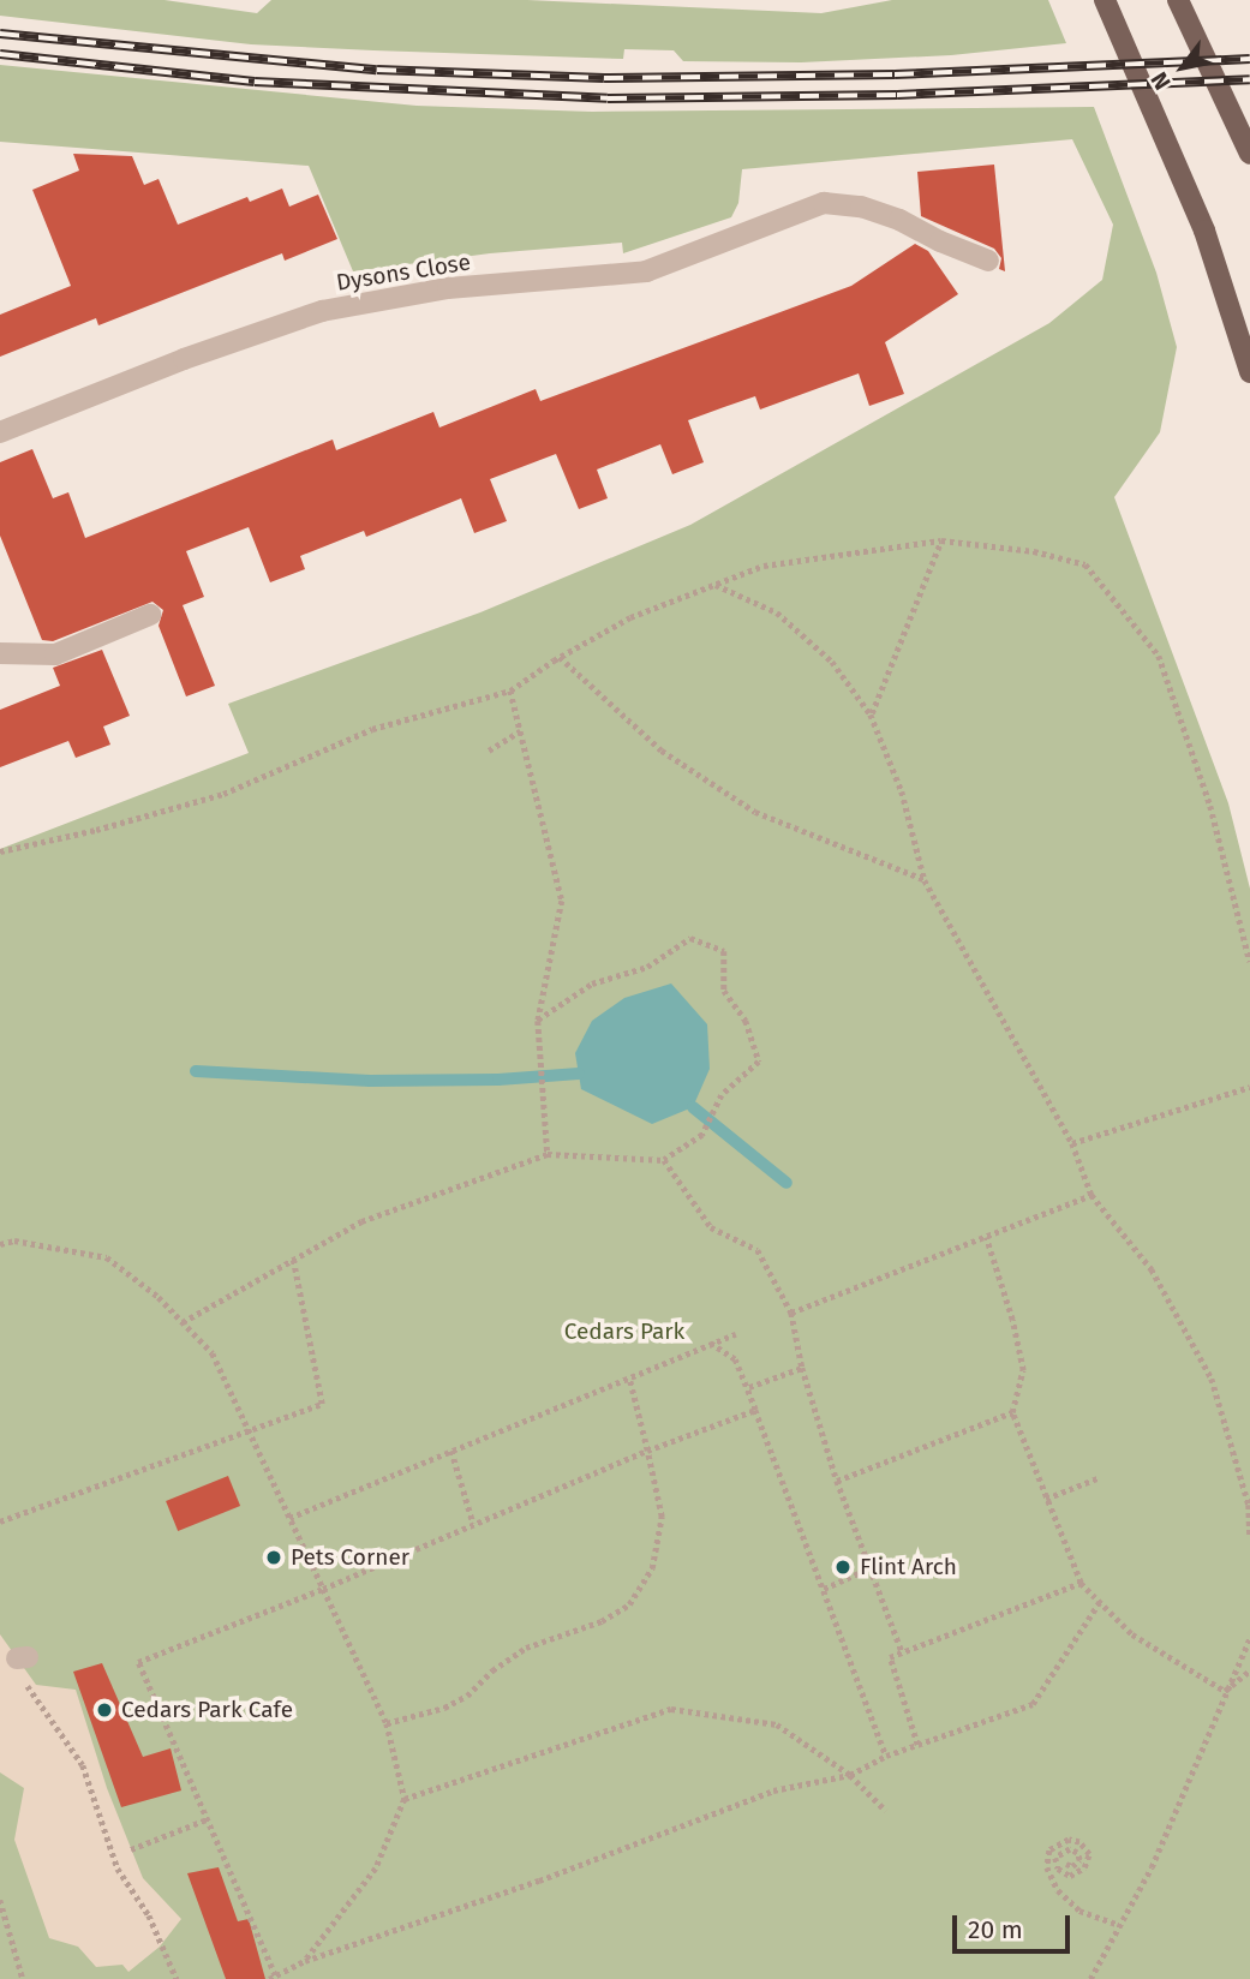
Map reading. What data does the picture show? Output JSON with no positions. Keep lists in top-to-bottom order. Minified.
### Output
{"streets":{"street":["Dysons Close"]},"parks":["Cedars Park"],"places":["Pets Corner","Flint Arch","Cedars Park Cafe"],"scale_bar":"20 m","north":"bottom left"}
